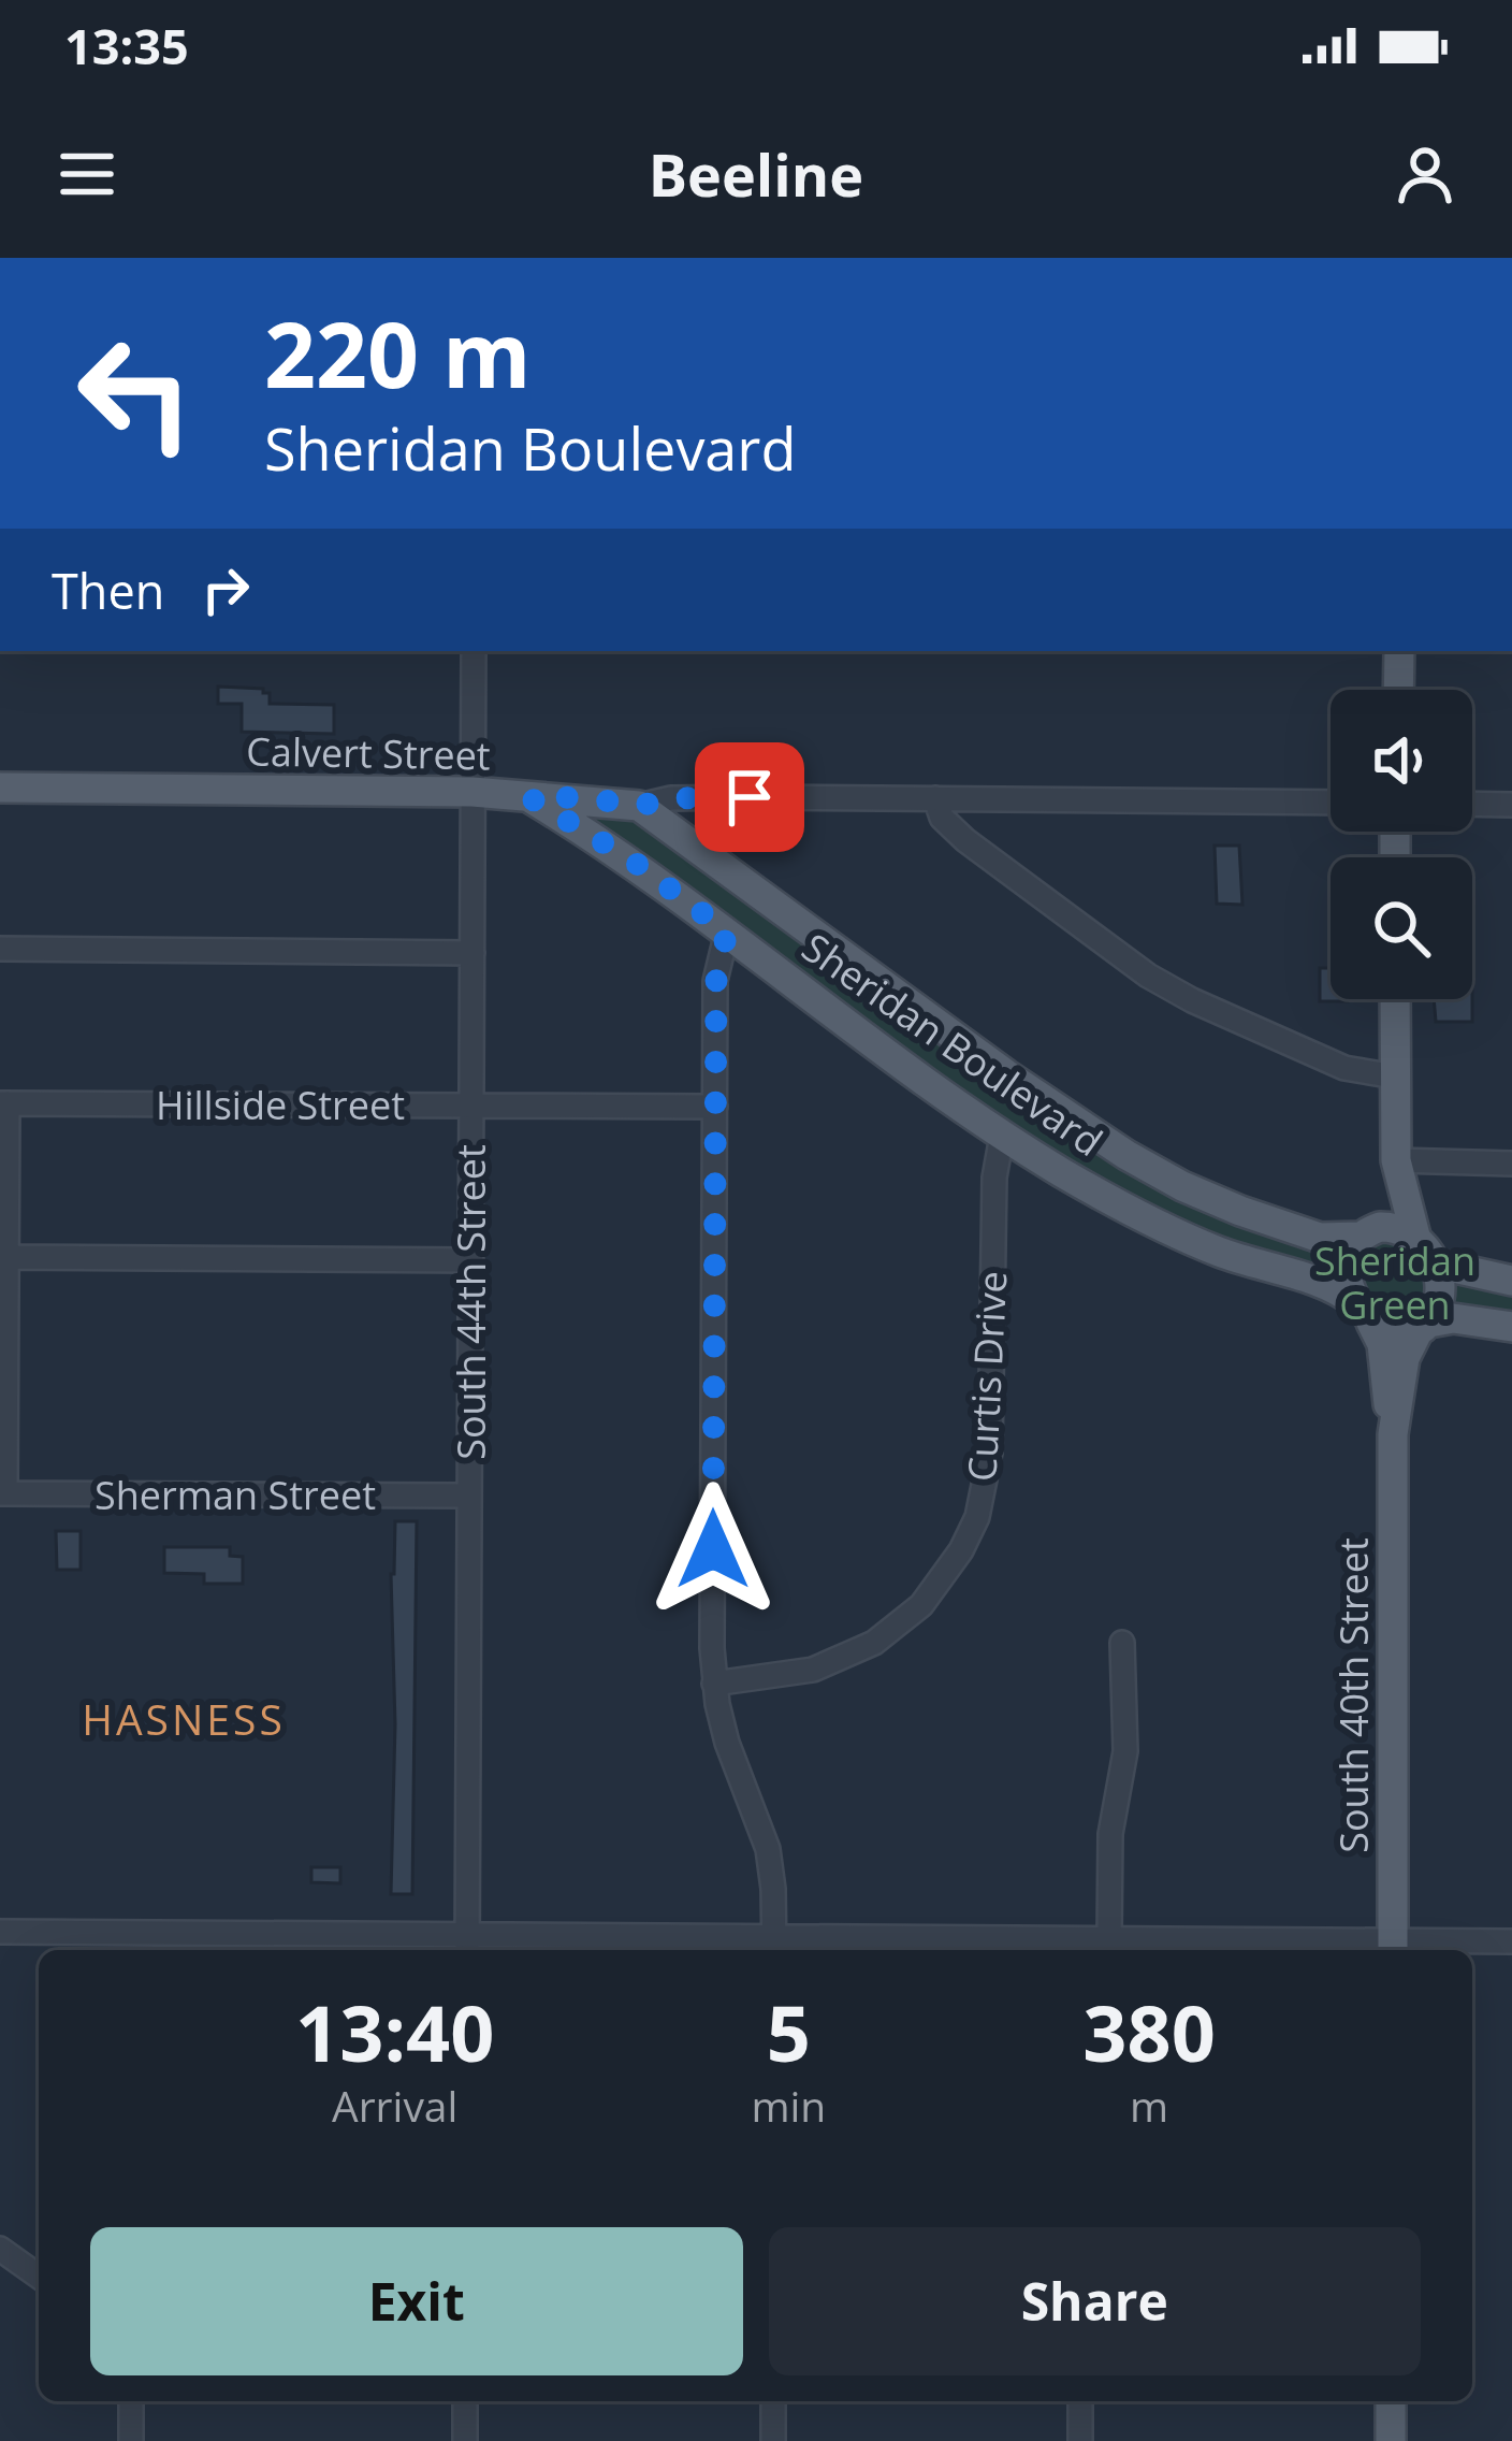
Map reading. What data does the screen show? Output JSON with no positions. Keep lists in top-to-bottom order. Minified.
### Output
{"streets":{"main road":["Calvert Street","Sheridan Boulevard","South 40th Street"],"street":["Hillside Street","South 44th Street","Curtis Drive","Sherman Street"]},"crossings":[["Calvert Street","Sheridan Boulevard"],["Calvert Street","South 44th Street"],["Sheridan Boulevard","Curtis Drive"],["Sheridan Boulevard","South 40th Street"],["Hillside Street","South 44th Street"],["South 44th Street","Sherman Street"]],"districts":["HASNESS"],"parks":["Sheridan Green"],"page":{"status":"13:35","header":"Beeline","turn":["220 m","Sheridan Boulevard"],"then":"Then","eta":["13:40","Arrival","5","min","380","m"],"buttons":["Exit","Share"]}}
